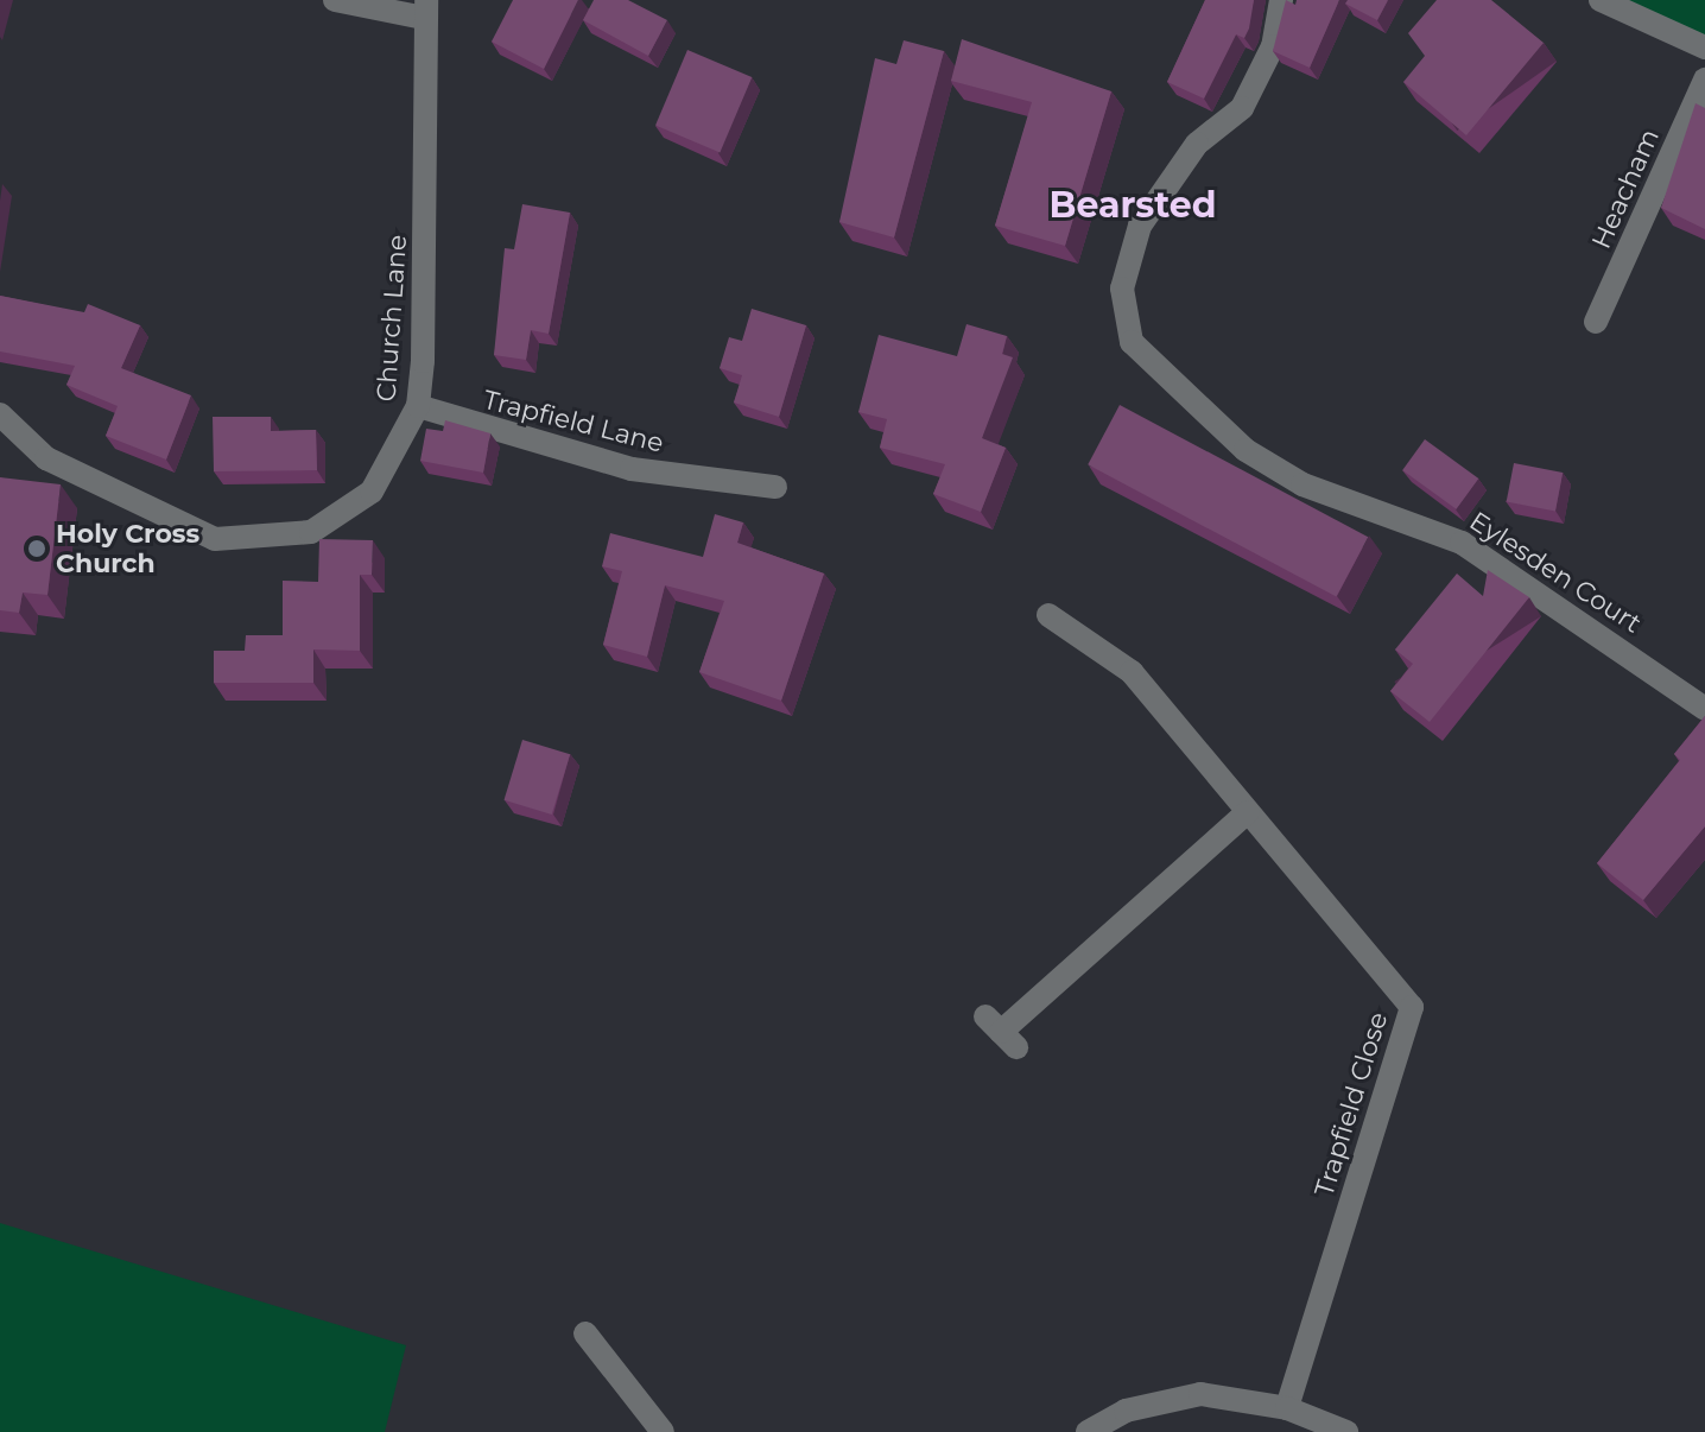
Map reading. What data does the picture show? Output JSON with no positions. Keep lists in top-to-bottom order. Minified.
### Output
{"streets":{"street":["Heacham","Church Lane","Trapfield Lane","Eylesden Court","Trapfield Close"]},"crossings":[["Church Lane","Trapfield Lane"]],"districts":["Bearsted"],"places":["Holy Cross Church"]}
